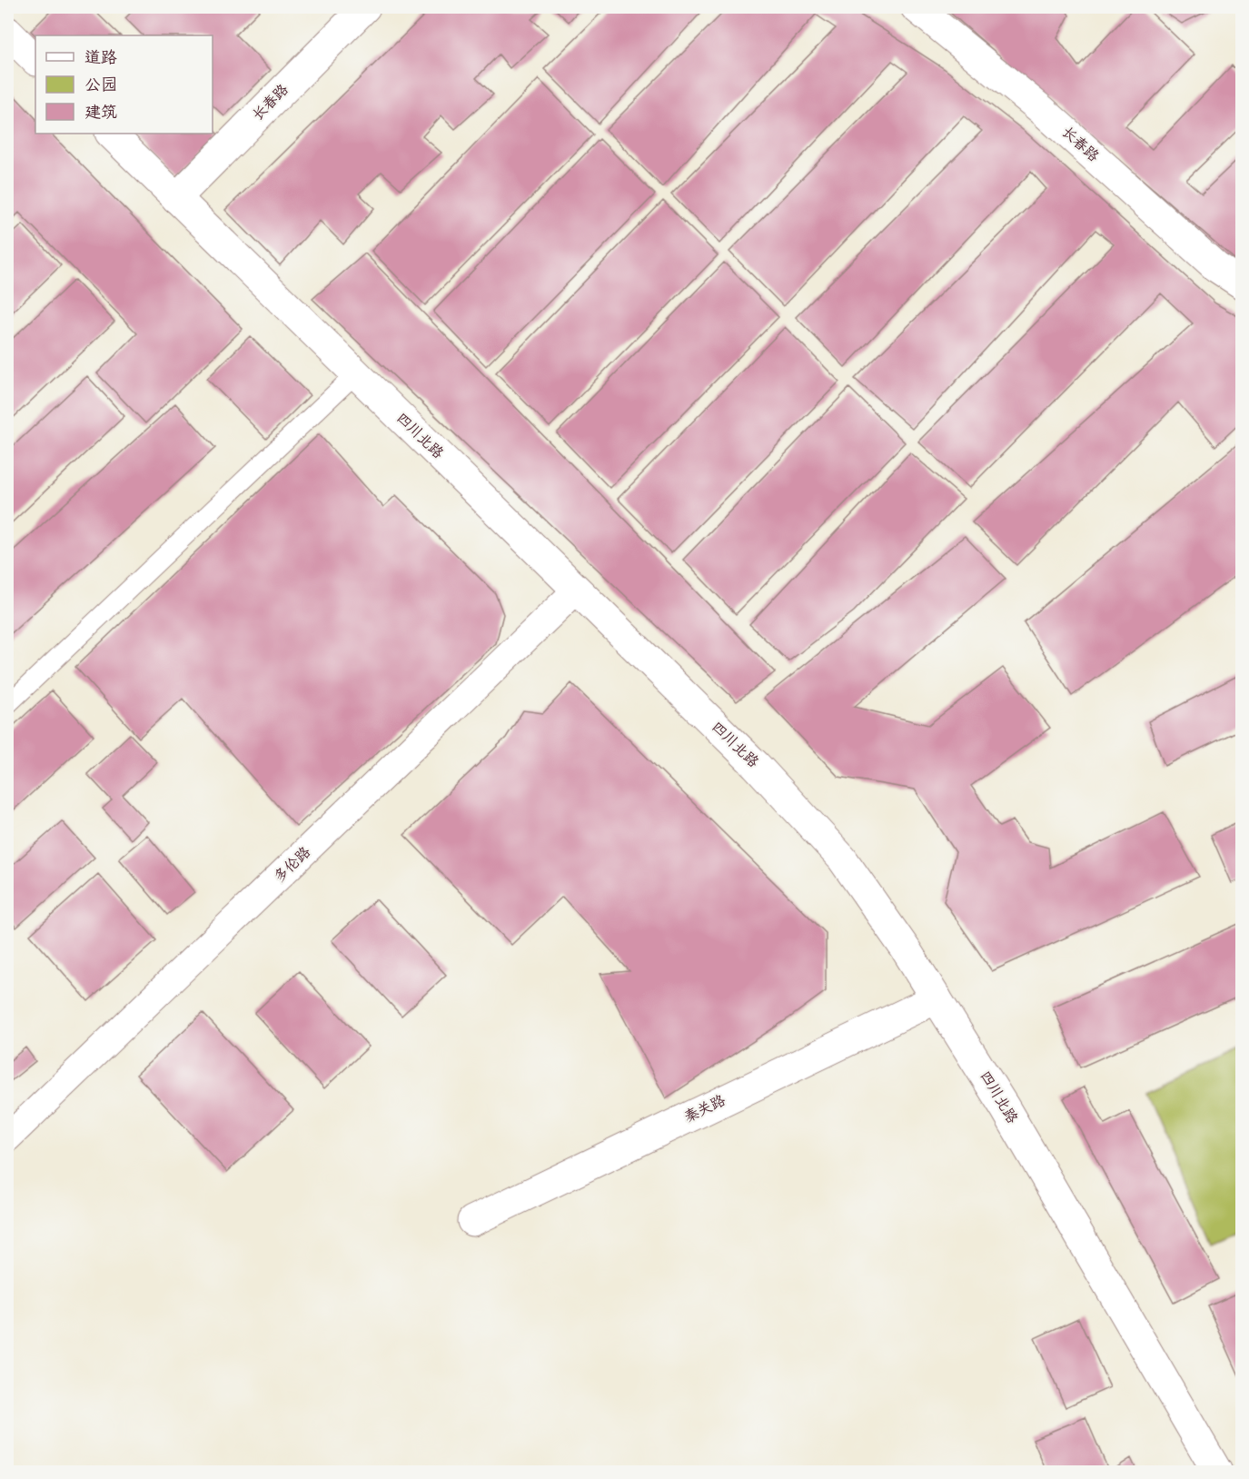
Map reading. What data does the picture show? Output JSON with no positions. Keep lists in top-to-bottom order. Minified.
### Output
{"streets":{"main road":["长春路","四川北路","秦关路"],"street":["多伦路"]},"crossings":[["长春路","四川北路"],["四川北路","多伦路"],["四川北路","秦关路"]],"legend":["道路","公园","建筑"]}
